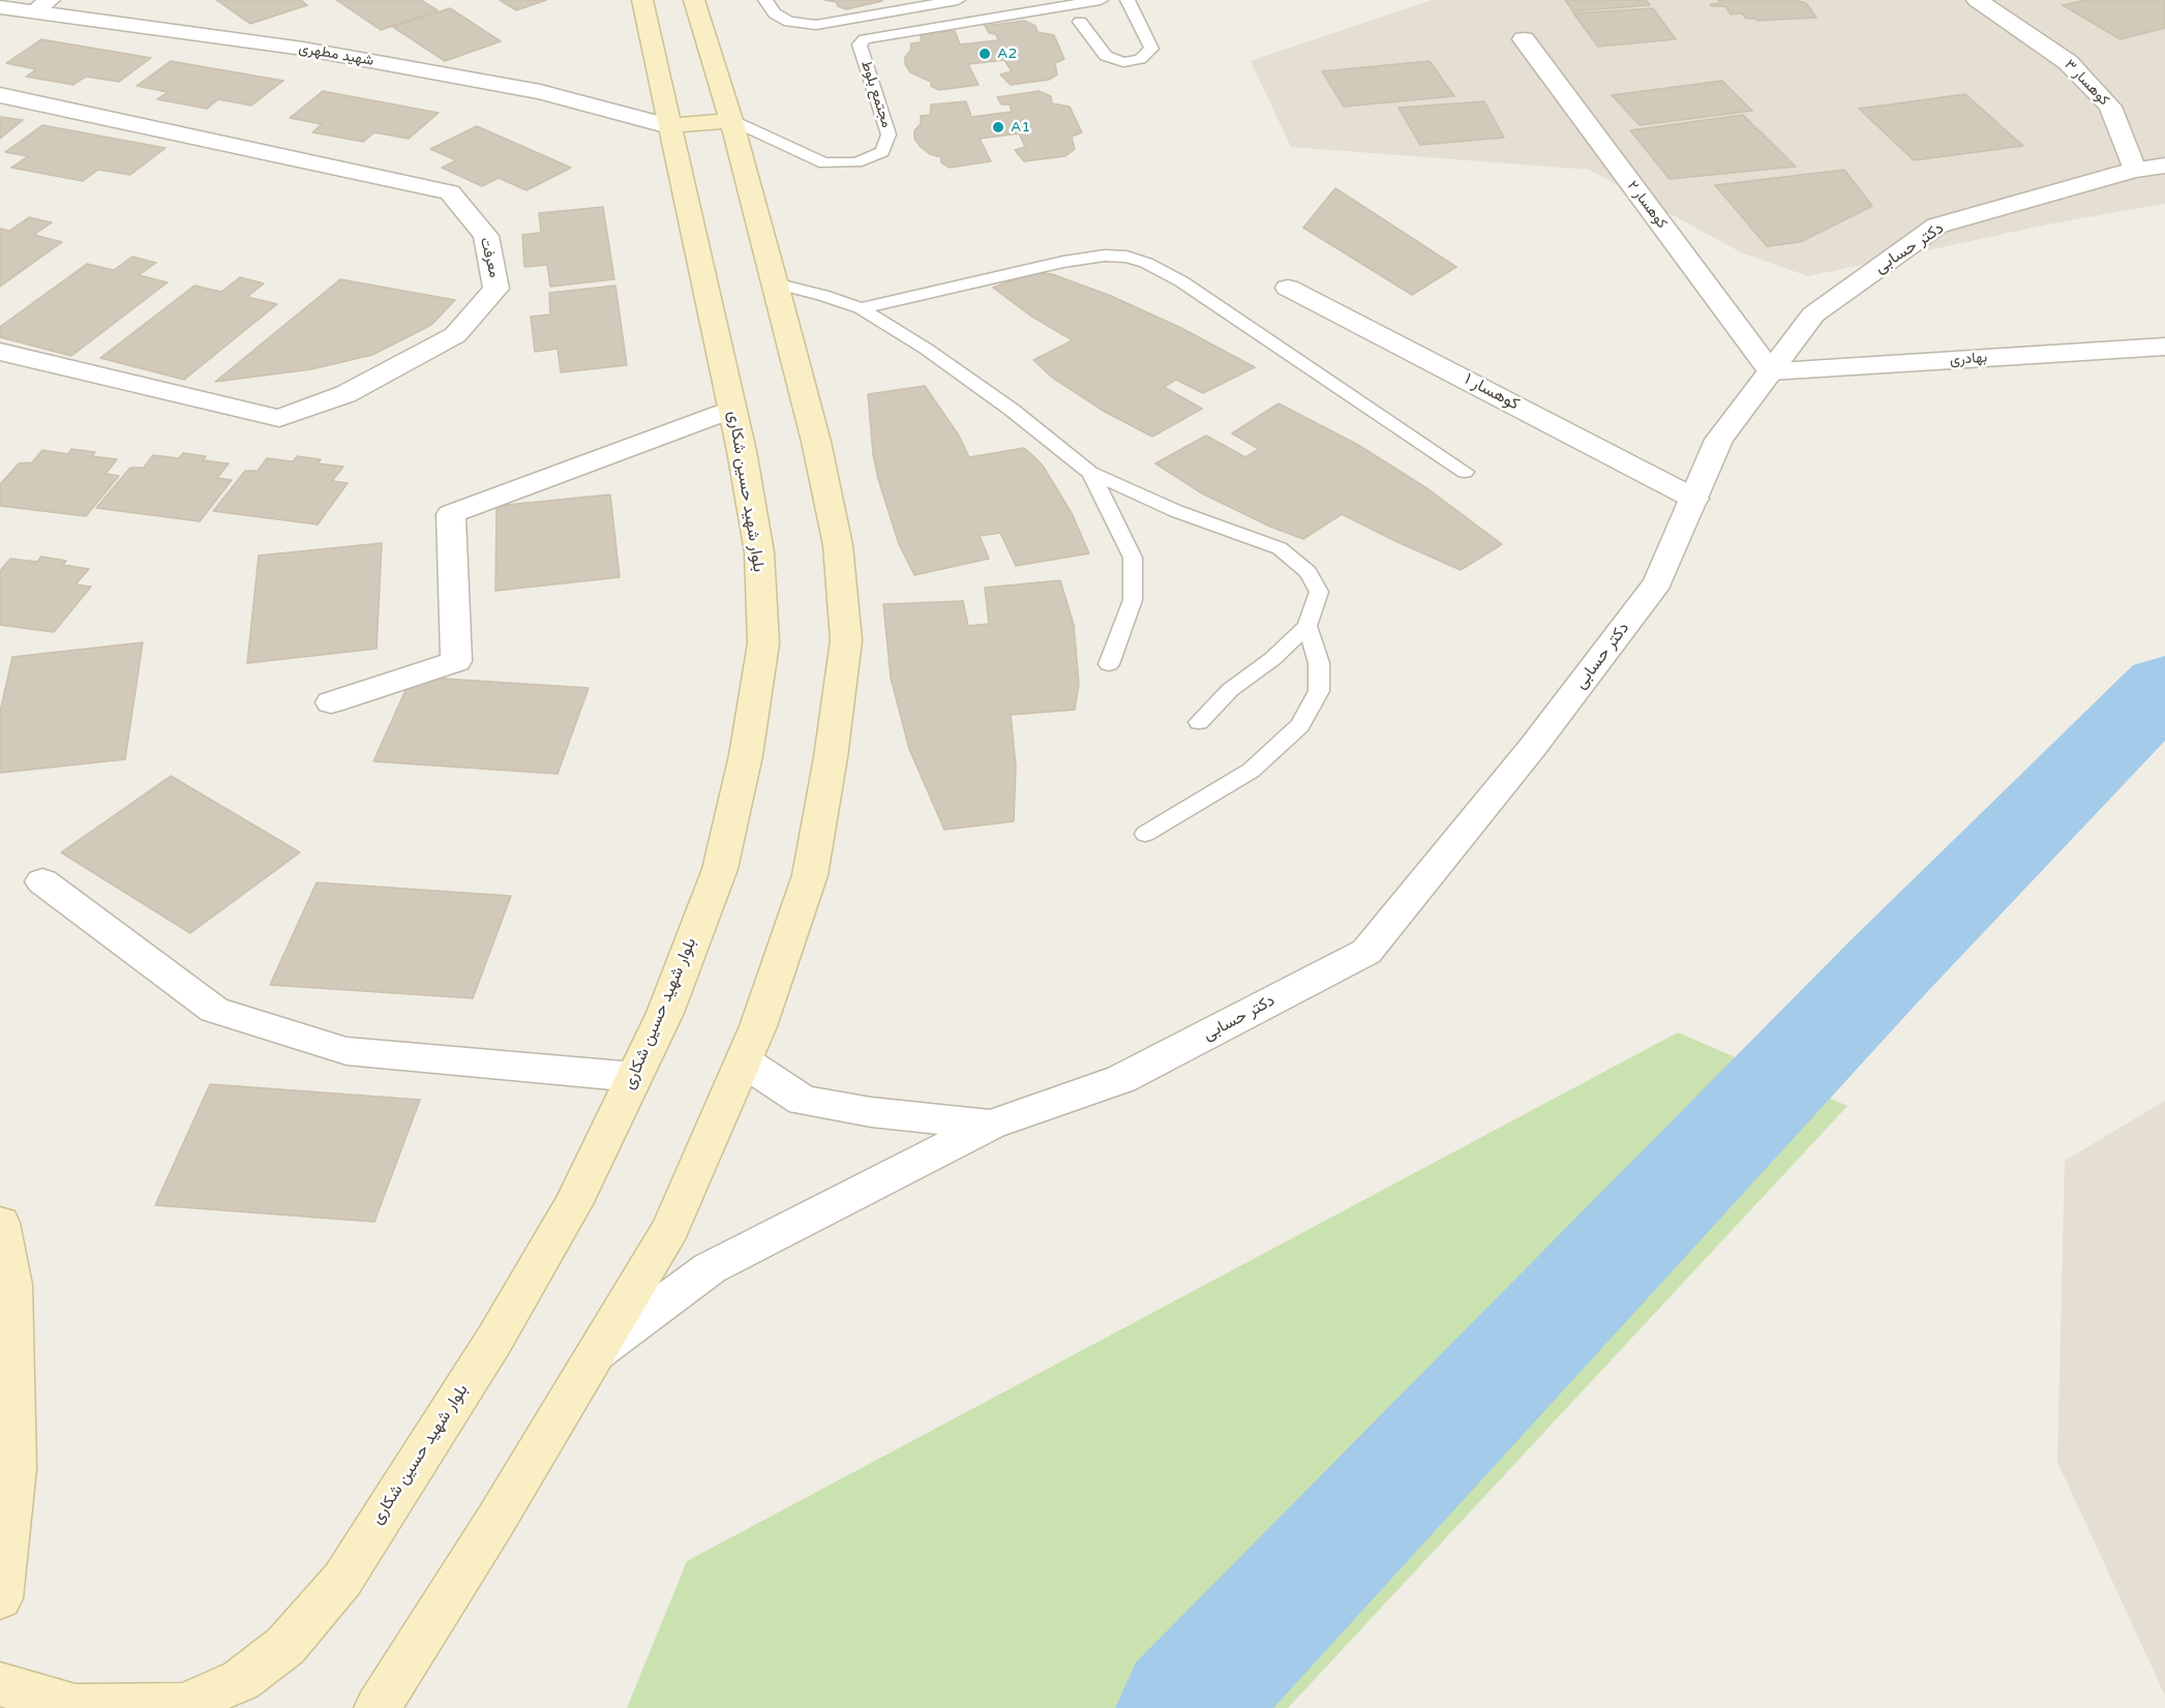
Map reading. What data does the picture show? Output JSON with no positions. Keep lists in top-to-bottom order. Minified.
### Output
{"streets":{"main road":["بلوار شهید حسین شکاری"],"street":["شهید مطهری","کوهسار ۳","کوهسار ۲","دکتر حسابی","معرفت","بهادری","کوهسار ۱"],"lane":["مجتمع بلوط"]},"crossings":[["شهید مطهری","بلوار شهید حسین شکاری"],["کوهسار ۳","دکتر حسابی"],["کوهسار ۲","دکتر حسابی"],["کوهسار ۲","بهادری"],["دکتر حسابی","بهادری"],["دکتر حسابی","کوهسار ۱"]],"places":["A2","A1"]}
